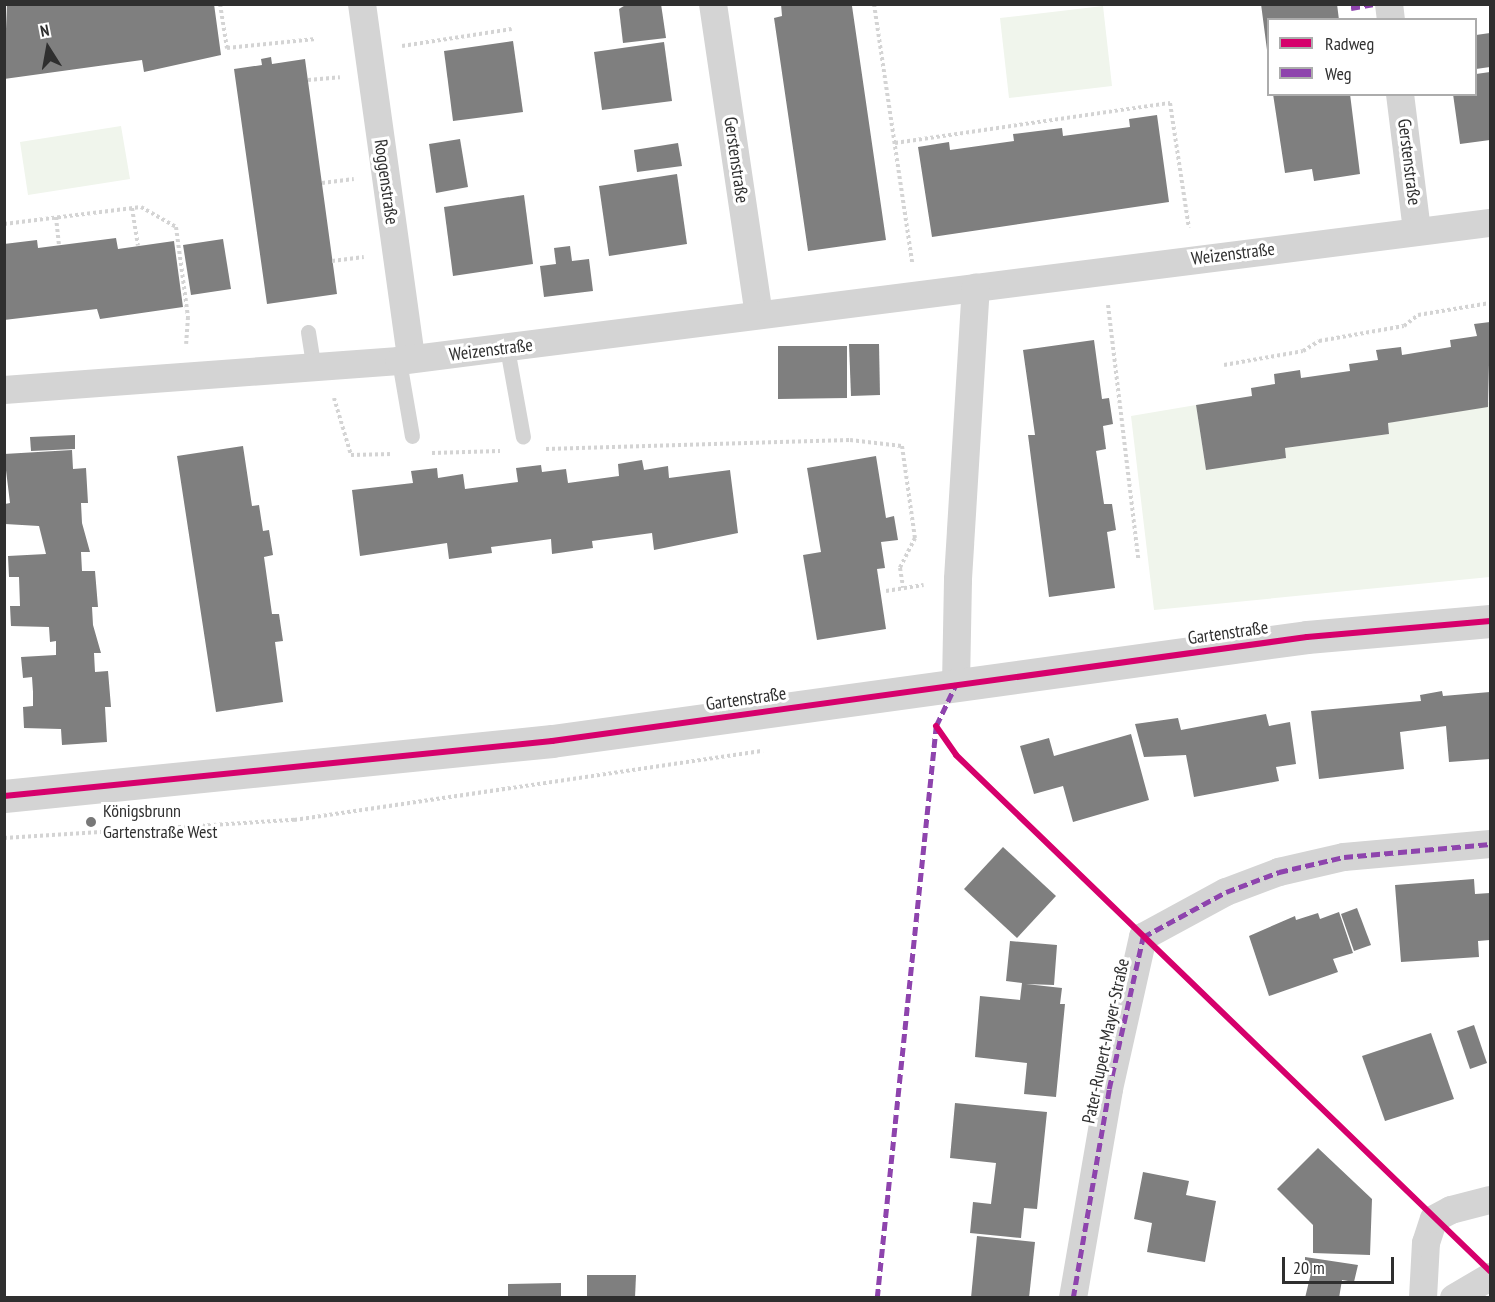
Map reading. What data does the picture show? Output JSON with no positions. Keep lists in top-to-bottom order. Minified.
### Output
{"streets":{"street":["Gerstenstraße","Roggenstraße","Weizenstraße","Gartenstraße","Pater-Rupert-Mayer-Straße"]},"crossings":[["Gerstenstraße","Weizenstraße"],["Roggenstraße","Weizenstraße"]],"places":["Königsbrunn Gartenstraße West"],"legend":["Radweg","Weg"],"scale_bar":"20 m","north":"top"}
